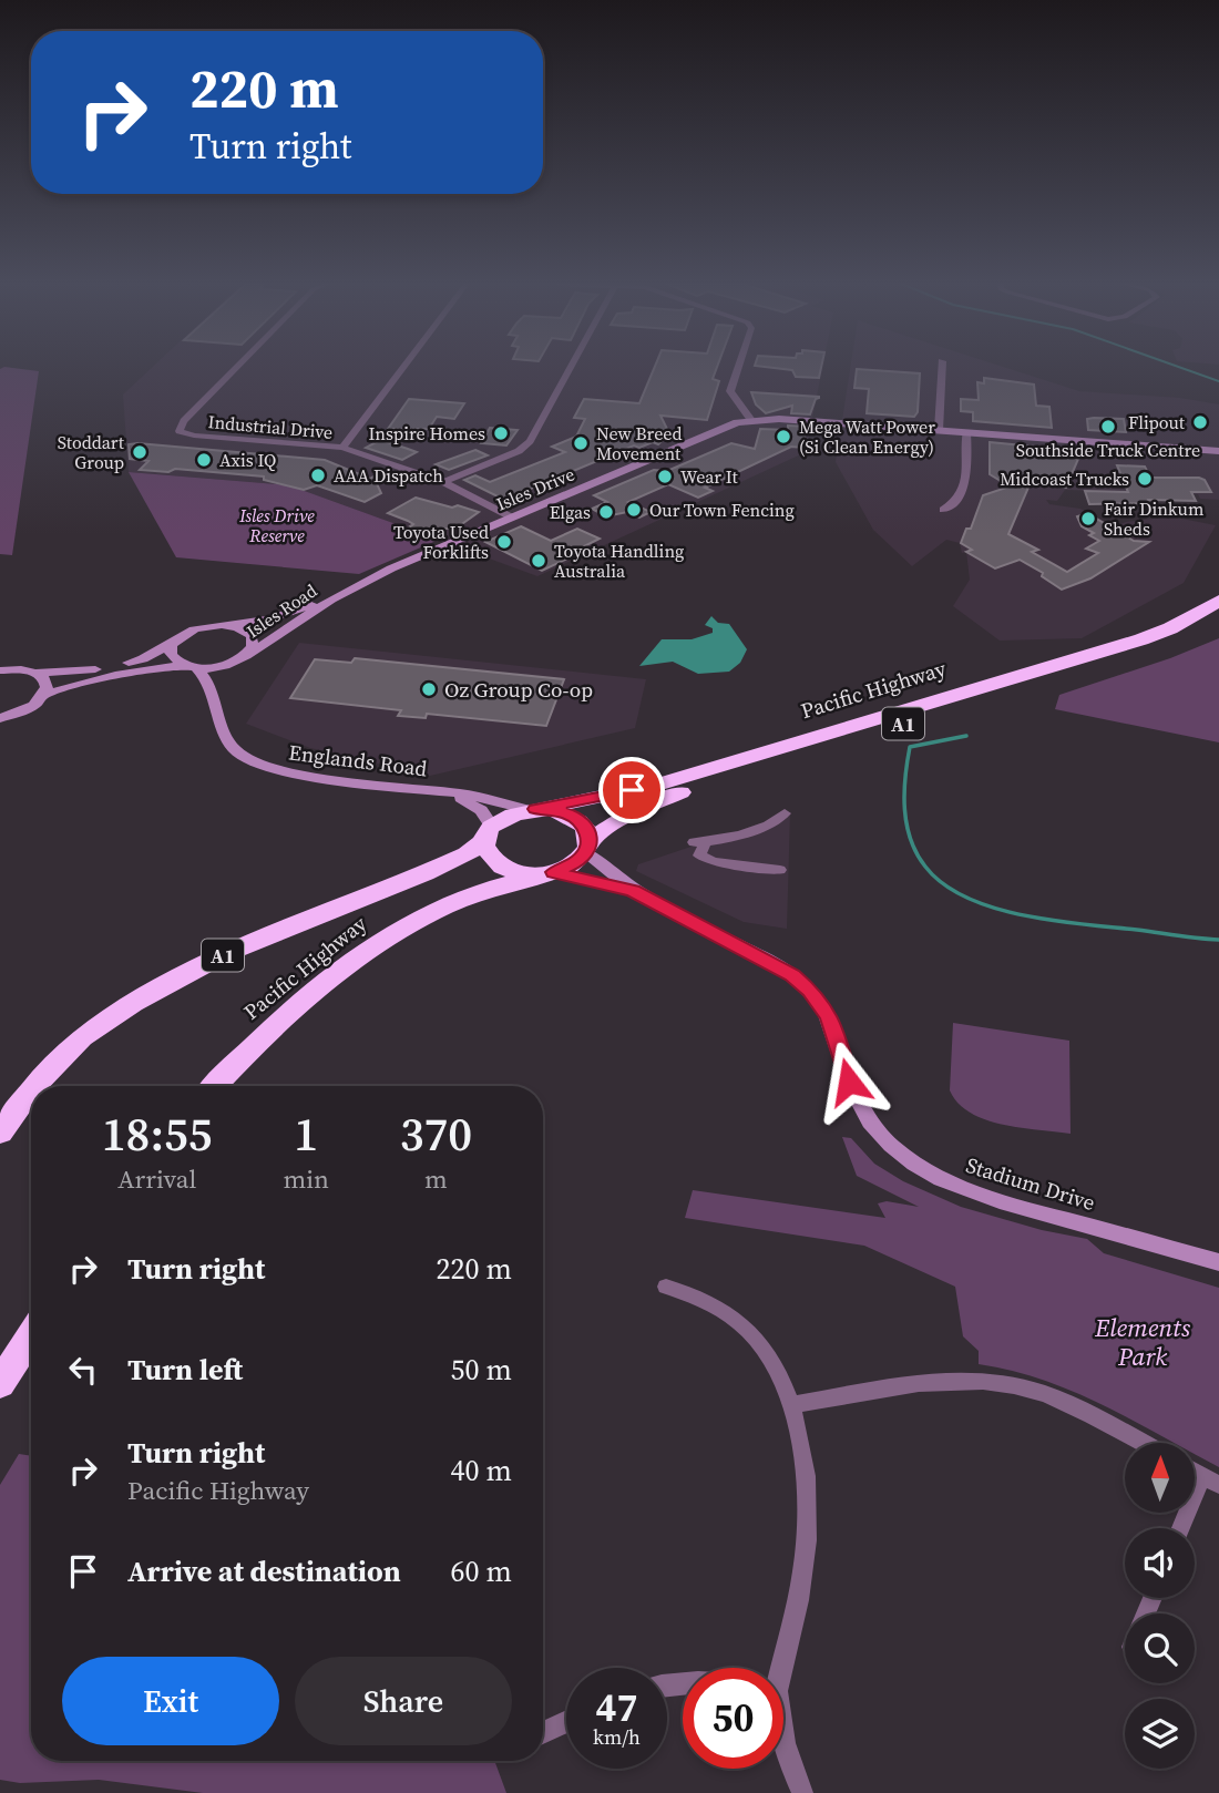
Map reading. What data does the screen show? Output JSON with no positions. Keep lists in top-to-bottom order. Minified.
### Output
{"streets":{"highway":["Pacific Highway","A1"],"street":["Industrial Drive","Isles Drive","Isles Road","Englands Road","Stadium Drive"]},"crossings":[["Industrial Drive","Isles Drive"],["Isles Drive","Isles Road"],["Pacific Highway","A1"],["Pacific Highway","Stadium Drive"],["A1","Stadium Drive"]],"parks":["Isles Drive Reserve","Elements Park"],"places":["Flipout","Southside Truck Centre","Inspire Homes","Mega Watt Power (Si Clean Energy)","New Breed Movement","Stoddart Group","Axis IQ","AAA Dispatch","Wear It","Midcoast Trucks","Our Town Fencing","Elgas","Fair Dinkum Sheds","Toyota Used Forklifts","Toyota Handling Australia","Oz Group Co-op"],"north":"top","page":{"turn":["220 m","Turn right"],"eta":["18:55","Arrival","1","min","370","m"],"list":[{"name":"Turn right","value":"220 m"},{"name":"Turn left","value":"50 m"},{"name":"Turn right","note":"Pacific Highway","value":"40 m"},{"name":"Arrive at destination","value":"60 m"}],"buttons":["Exit","Share"],"speed":"47 km/h","limit":"50"}}
